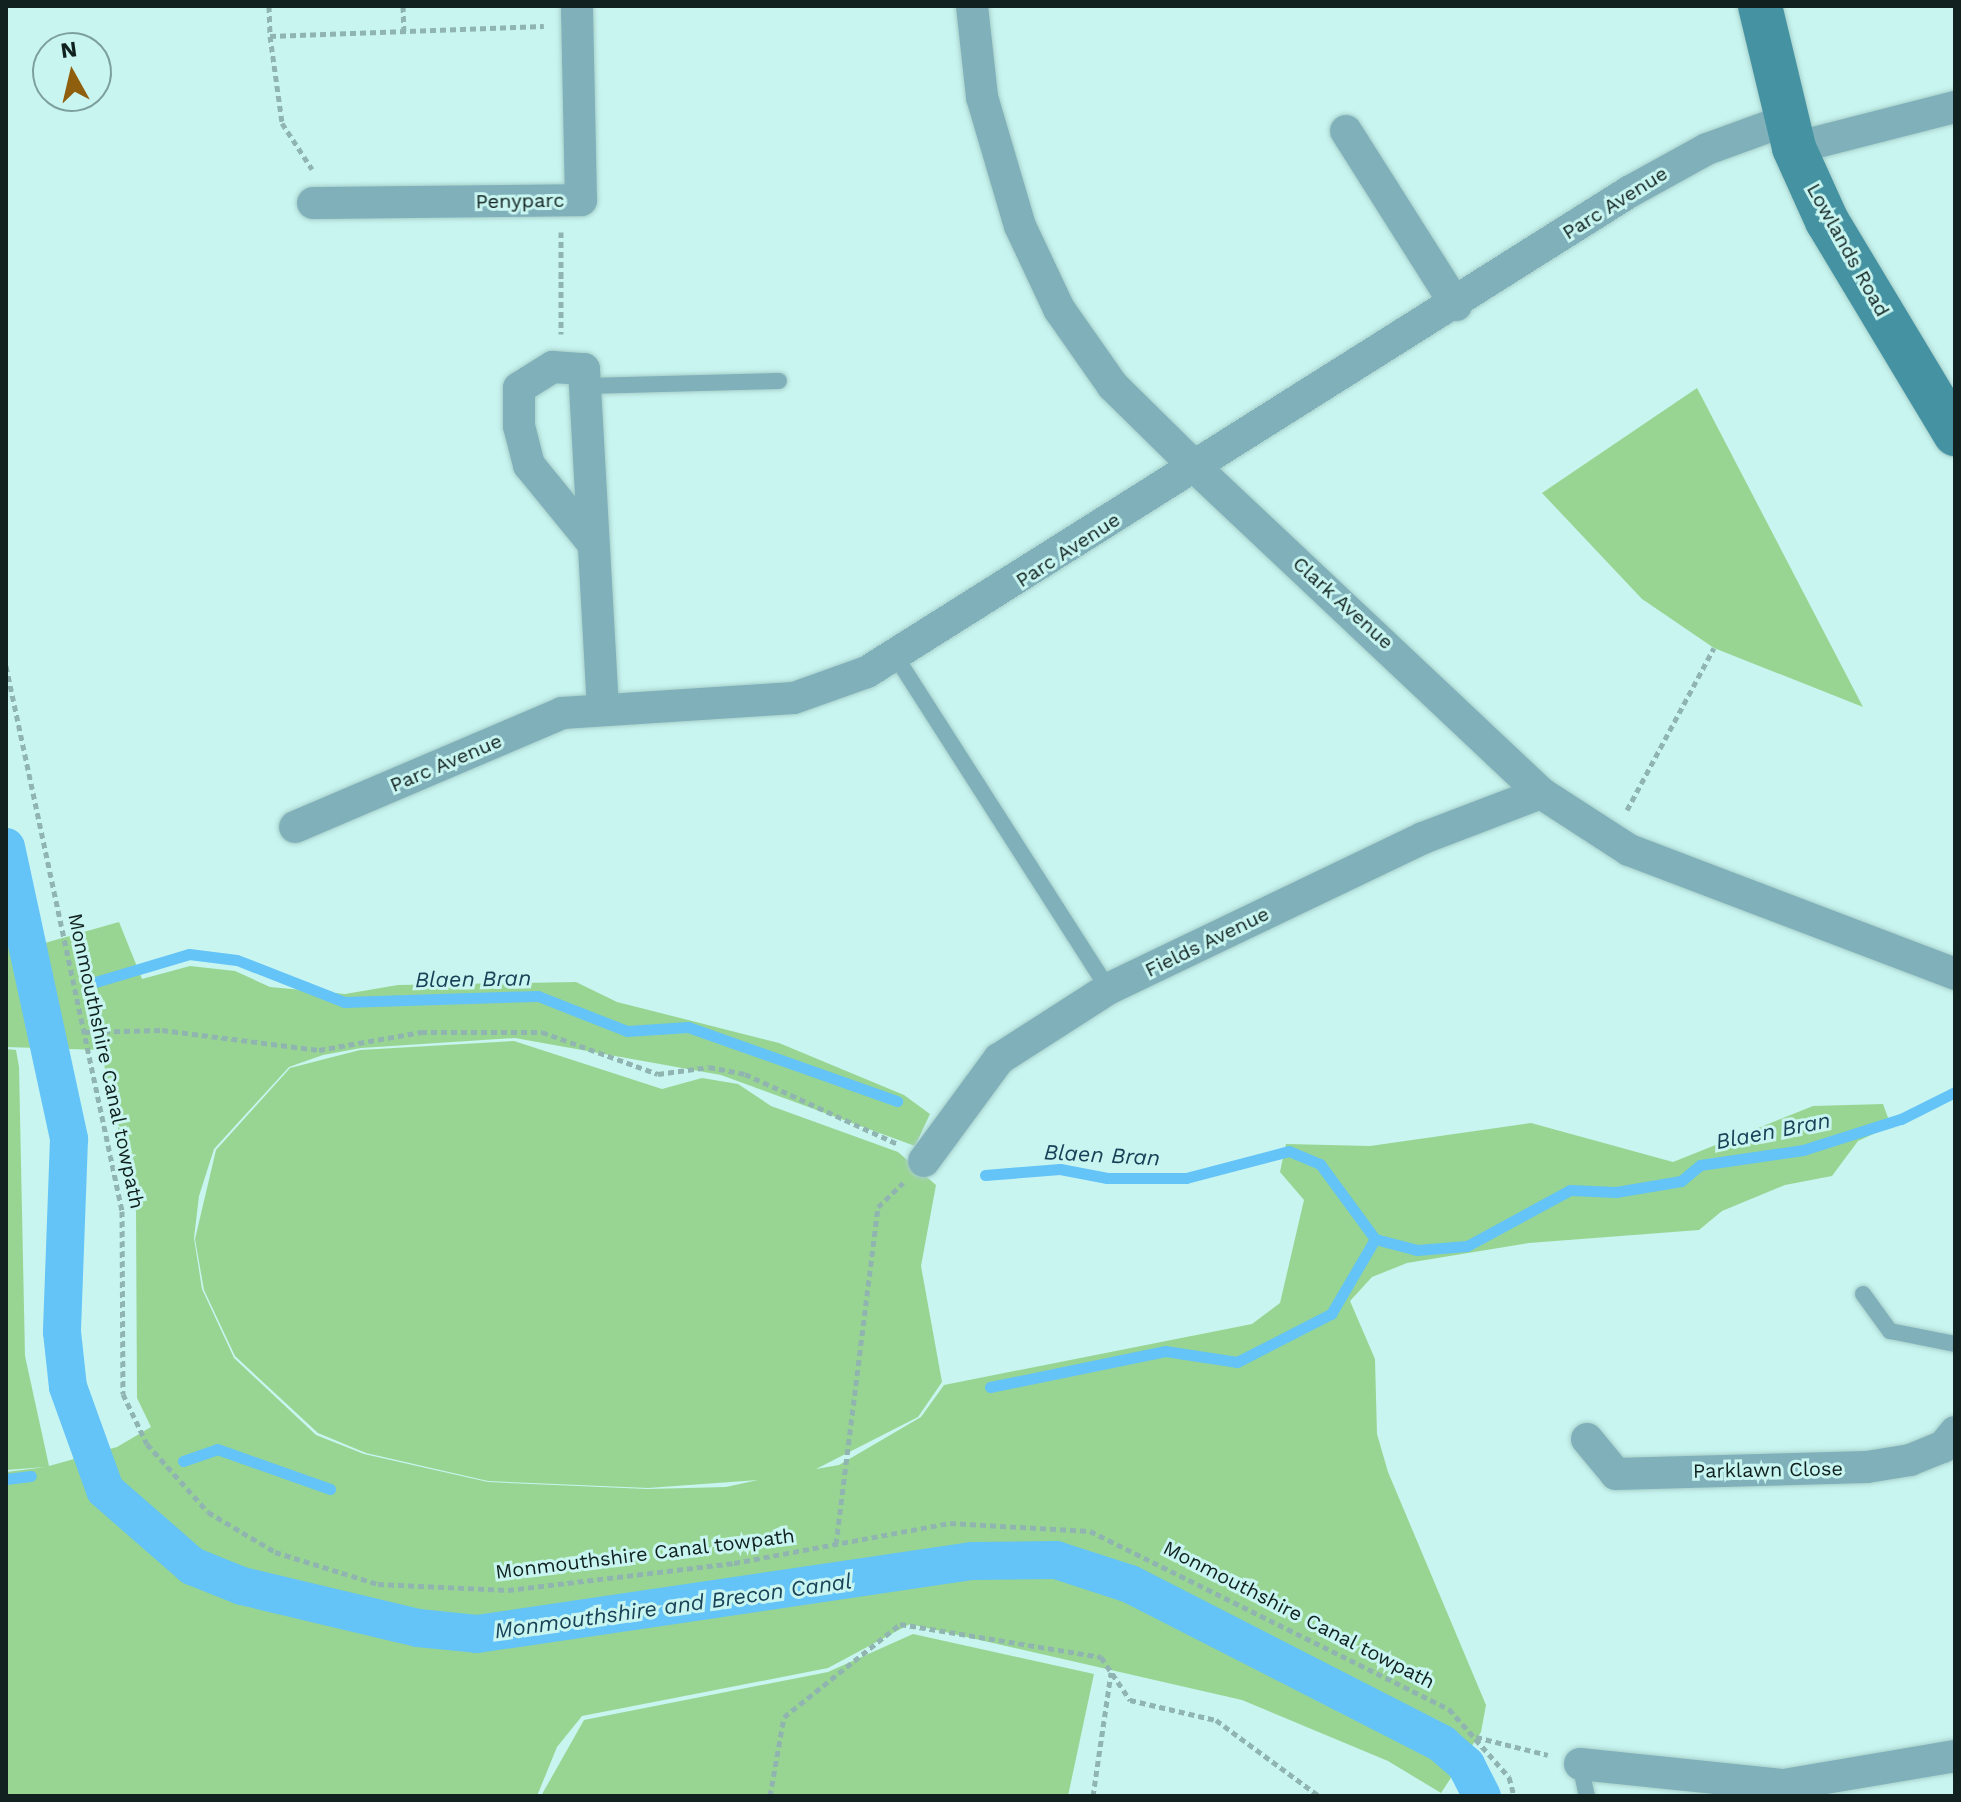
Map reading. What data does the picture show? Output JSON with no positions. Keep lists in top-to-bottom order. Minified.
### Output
{"streets":{"street":["Penyparc","Parc Avenue","Lowlands Road","Clark Avenue","Fields Avenue","Parklawn Close"],"path":["Monmouthshire Canal towpath"]},"crossings":[["Parc Avenue","Lowlands Road"],["Parc Avenue","Clark Avenue"],["Clark Avenue","Fields Avenue"]],"water":["Blaen Bran","Monmouthshire and Brecon Canal"],"north":"top"}
